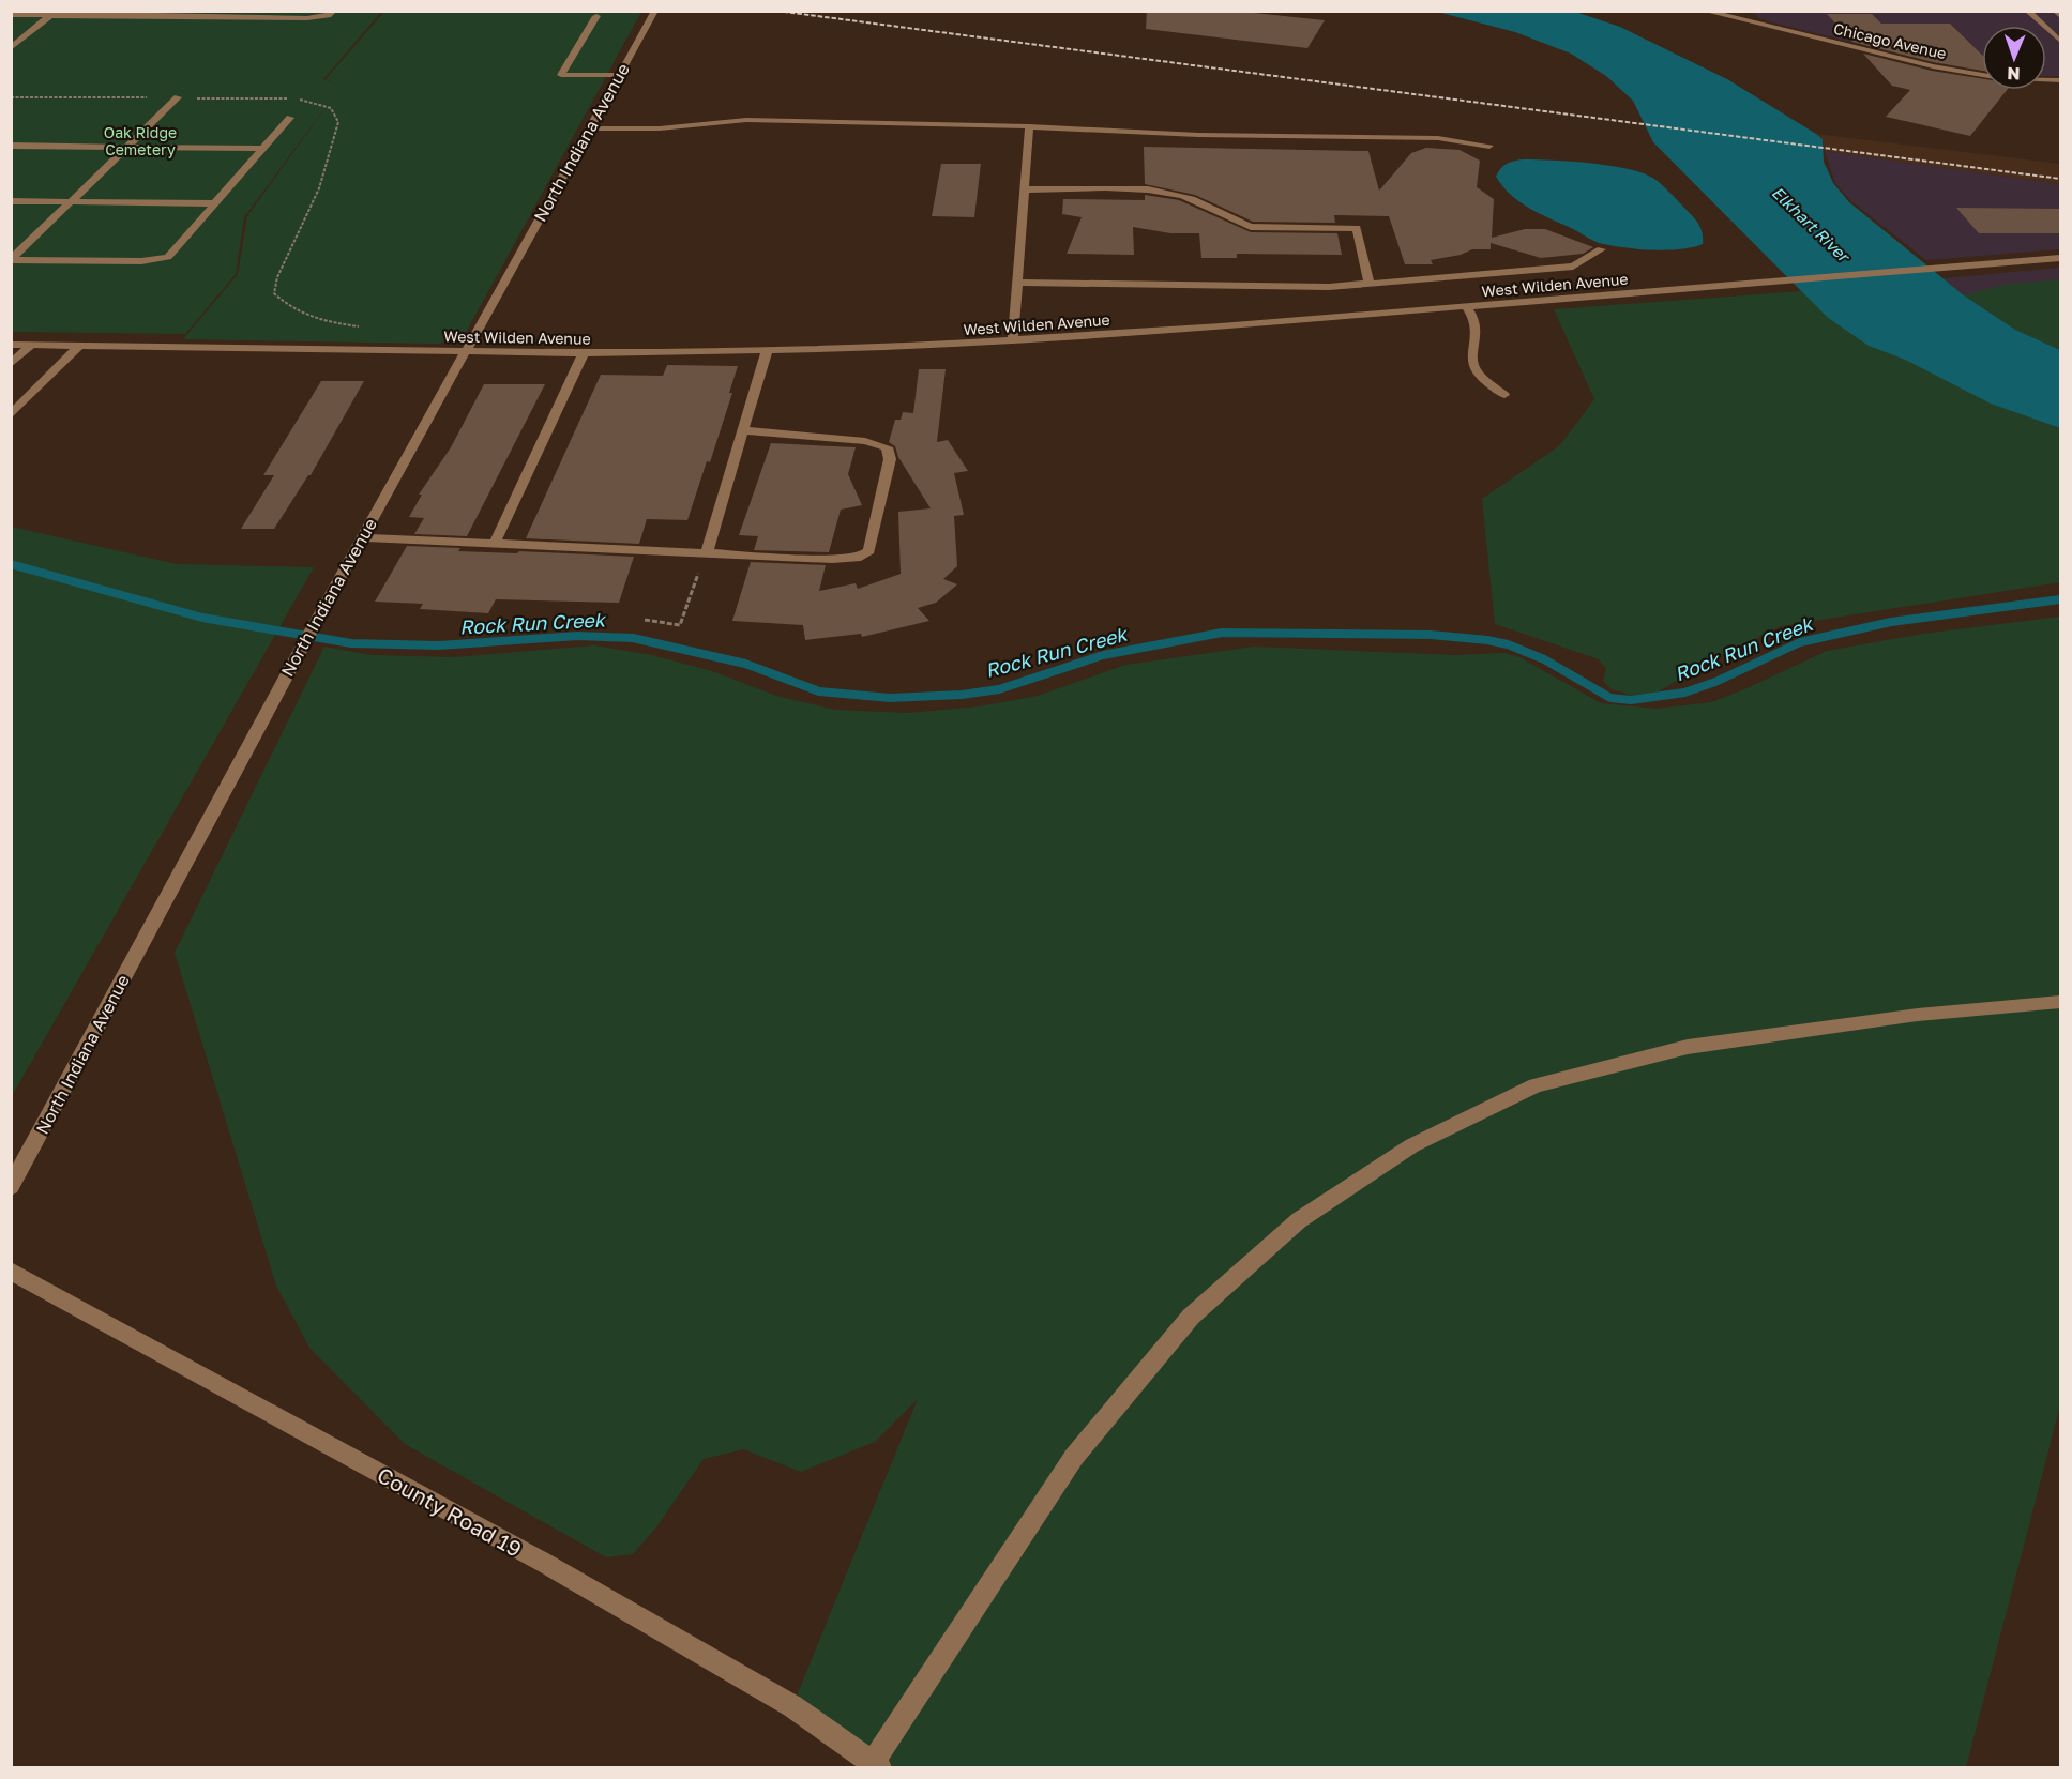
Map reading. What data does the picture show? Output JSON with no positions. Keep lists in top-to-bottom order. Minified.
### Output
{"streets":{"street":["Chicago Avenue","North Indiana Avenue","West Wilden Avenue","County Road 19"]},"crossings":[["North Indiana Avenue","West Wilden Avenue"]],"water":["Elkhart River","Rock Run Creek"],"parks":["Oak Ridge Cemetery"],"north":"bottom"}
